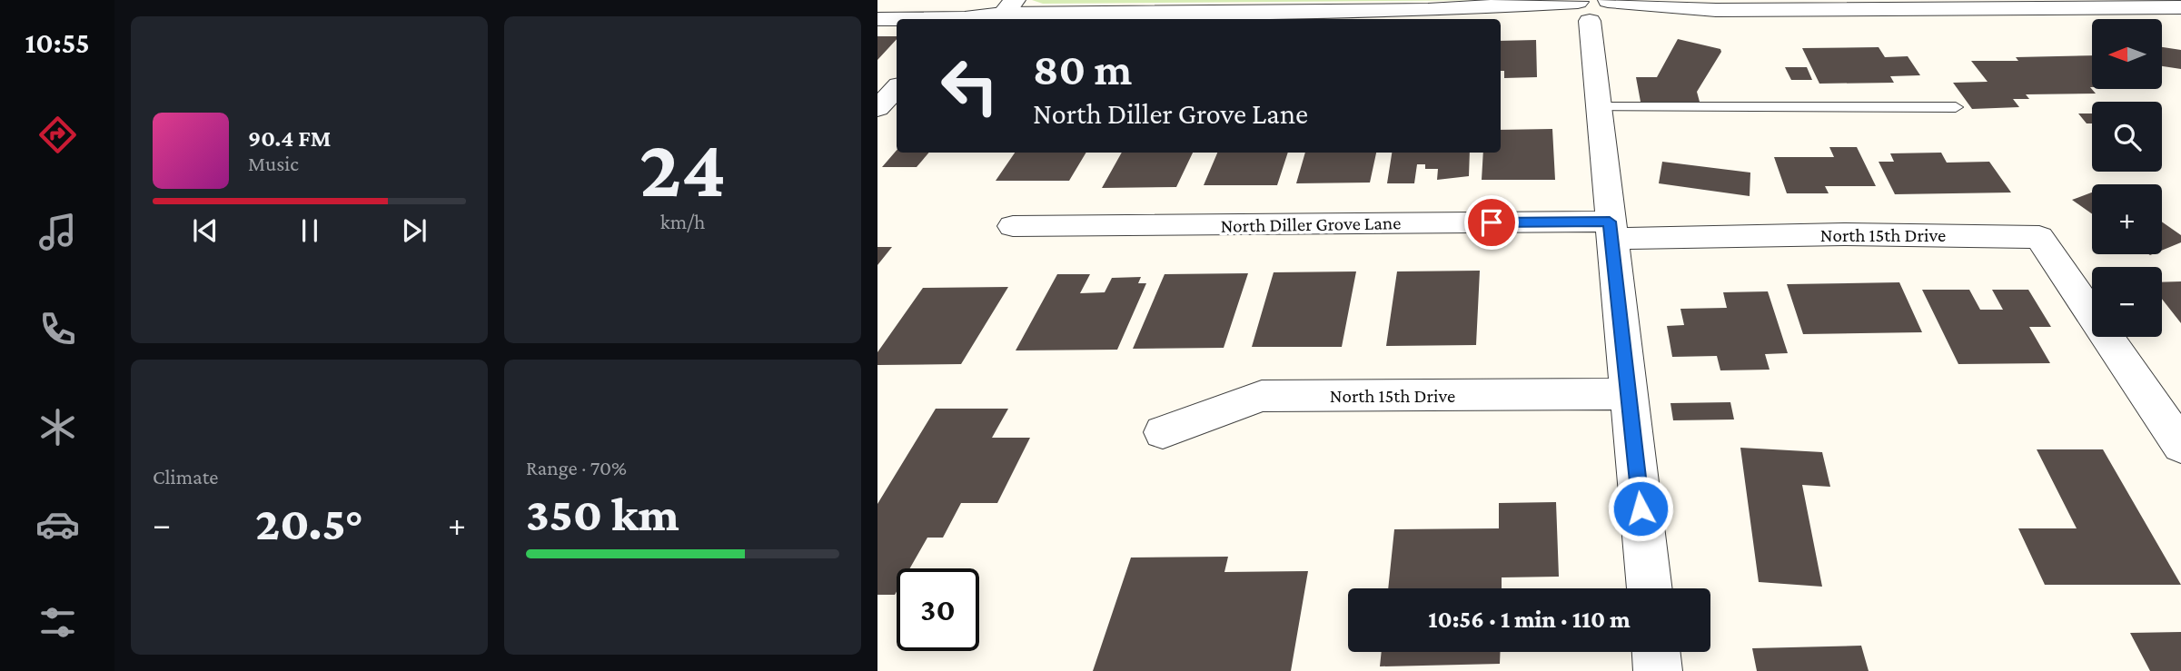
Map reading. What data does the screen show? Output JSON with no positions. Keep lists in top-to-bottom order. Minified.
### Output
{"streets":{"street":["North Diller Grove Lane","North 15th Drive"]},"crossings":[["North Diller Grove Lane","North 15th Drive"]],"north":"left","page":{"tabs":"10:55","tile":[["24","km/h"],"Climate",["Range · 70%","350 km"]],"map_buttons":["+","−"],"turn":["80 m","North Diller Grove Lane"],"song":["90.4 FM","Music"],"heat":["−","20.5°","+"],"limit":"30","trip":"10:56 · 1 min · 110 m"}}
